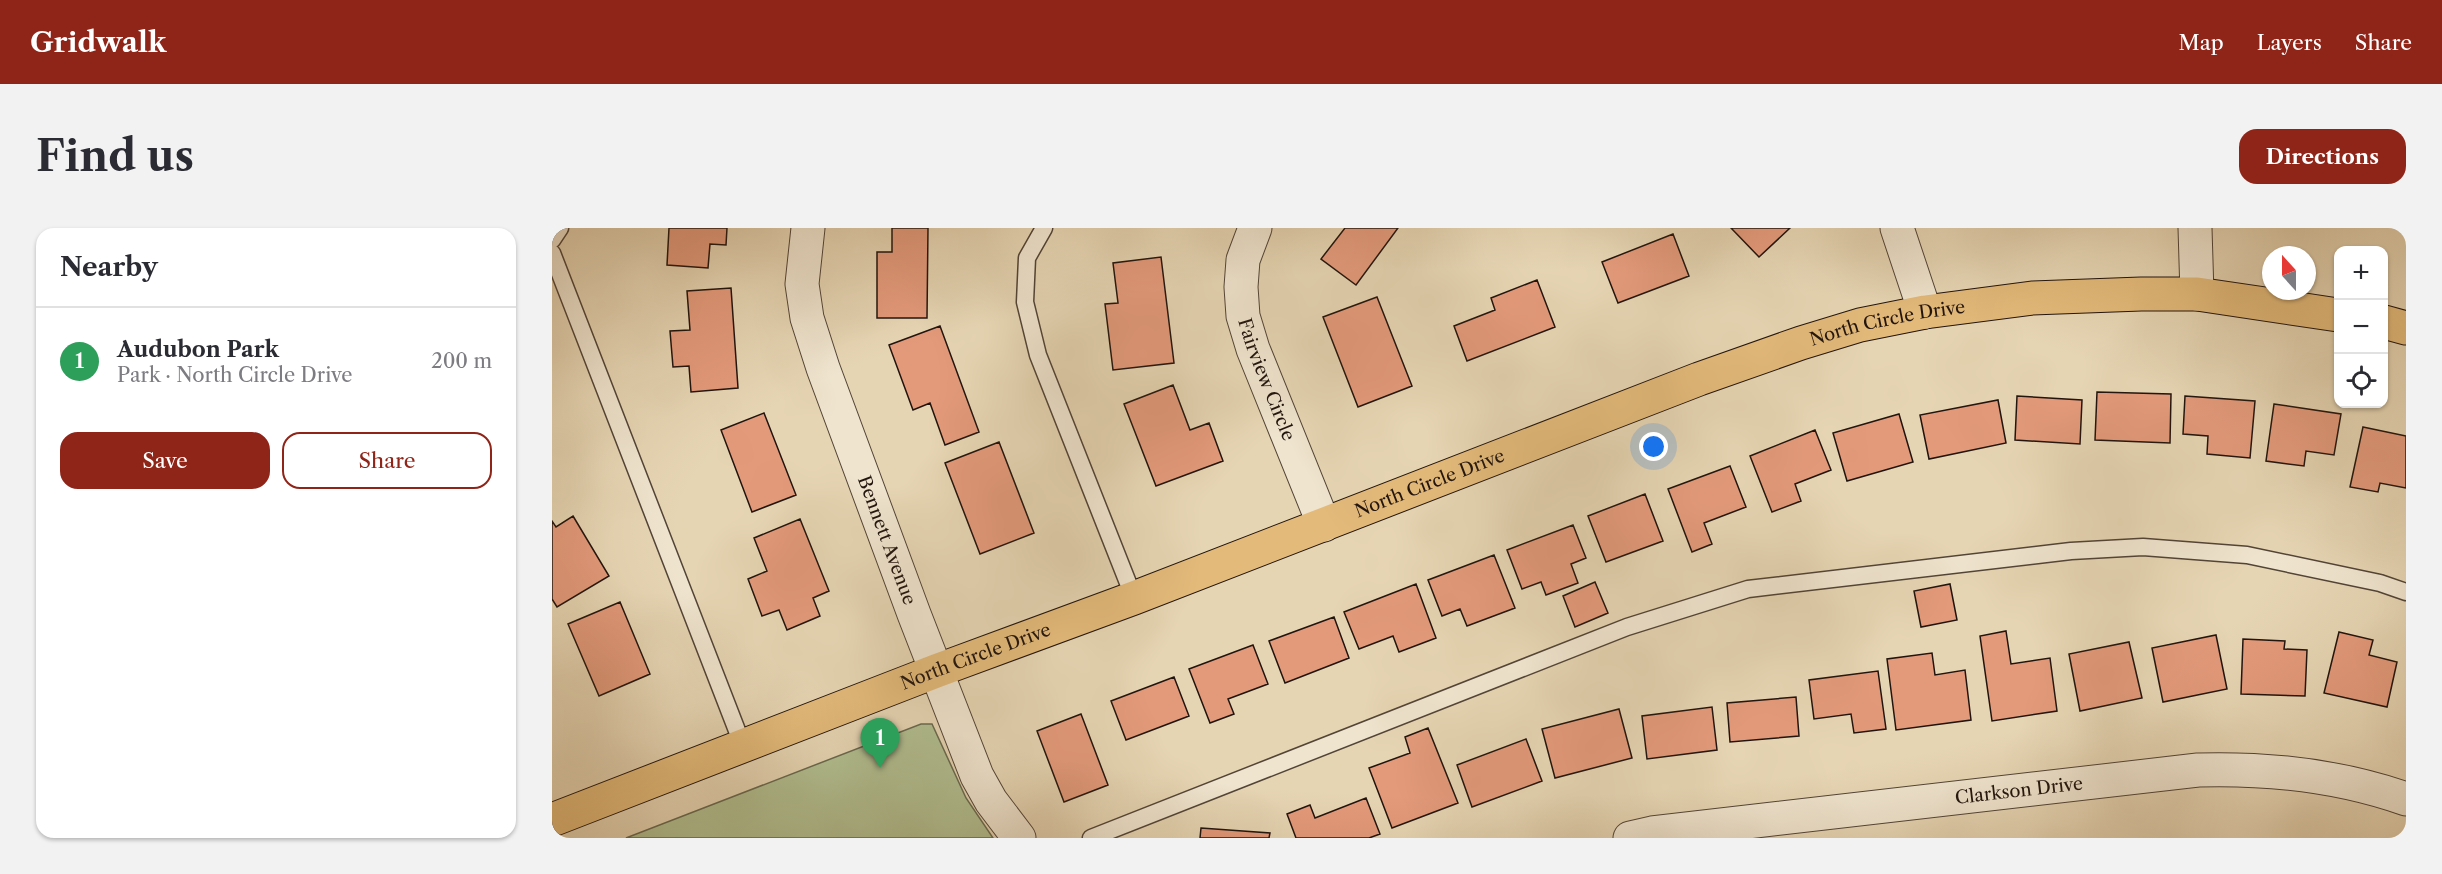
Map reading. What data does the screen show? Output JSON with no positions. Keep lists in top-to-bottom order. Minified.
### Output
{"streets":{"main road":["North Circle Drive"],"street":["Fairview Circle","Bennett Avenue","Clarkson Drive"]},"crossings":[["North Circle Drive","Fairview Circle"],["North Circle Drive","Bennett Avenue"]],"north":"top","page":{"header":"Gridwalk","nav":["Map","Layers","Share"],"buttons":["Directions",["Save","Share"]],"title":"Find us","heading":"Nearby","map_buttons":["+","−"],"list":[{"mark":"1","name":"Audubon Park","note":"Park · North Circle Drive","value":"200 m"}],"pins":"1"}}
